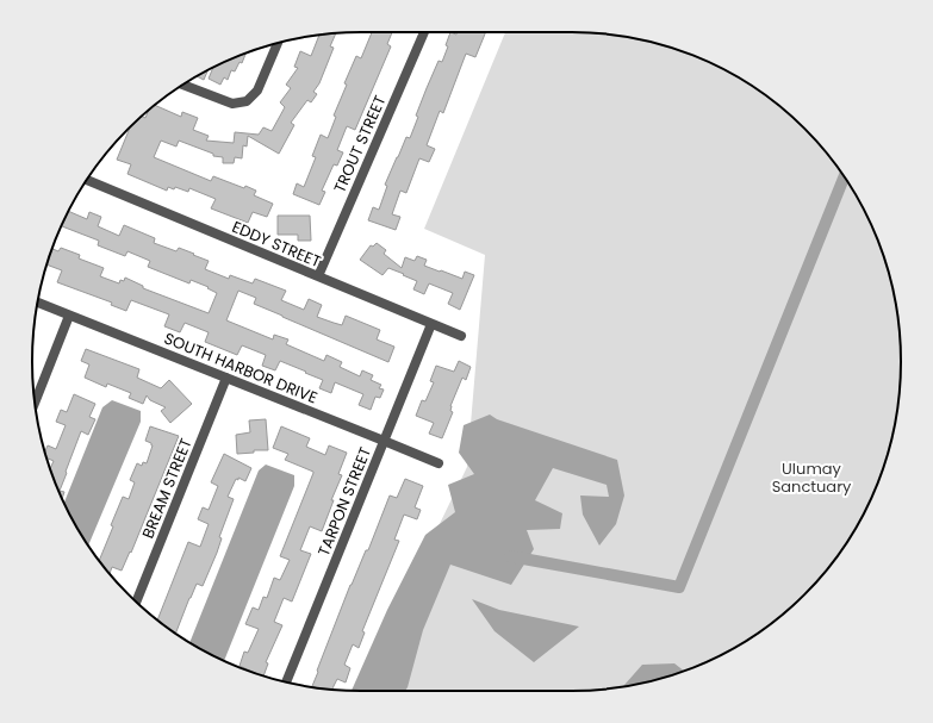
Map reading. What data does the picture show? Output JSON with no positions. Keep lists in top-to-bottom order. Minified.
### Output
{"streets":{"street":["TROUT STREET","EDDY STREET","SOUTH HARBOR DRIVE","BREAM STREET","TARPON STREET"]},"crossings":[["TROUT STREET","EDDY STREET"],["EDDY STREET","TARPON STREET"],["SOUTH HARBOR DRIVE","BREAM STREET"],["SOUTH HARBOR DRIVE","TARPON STREET"]],"parks":["Ulumay Sanctuary"]}
